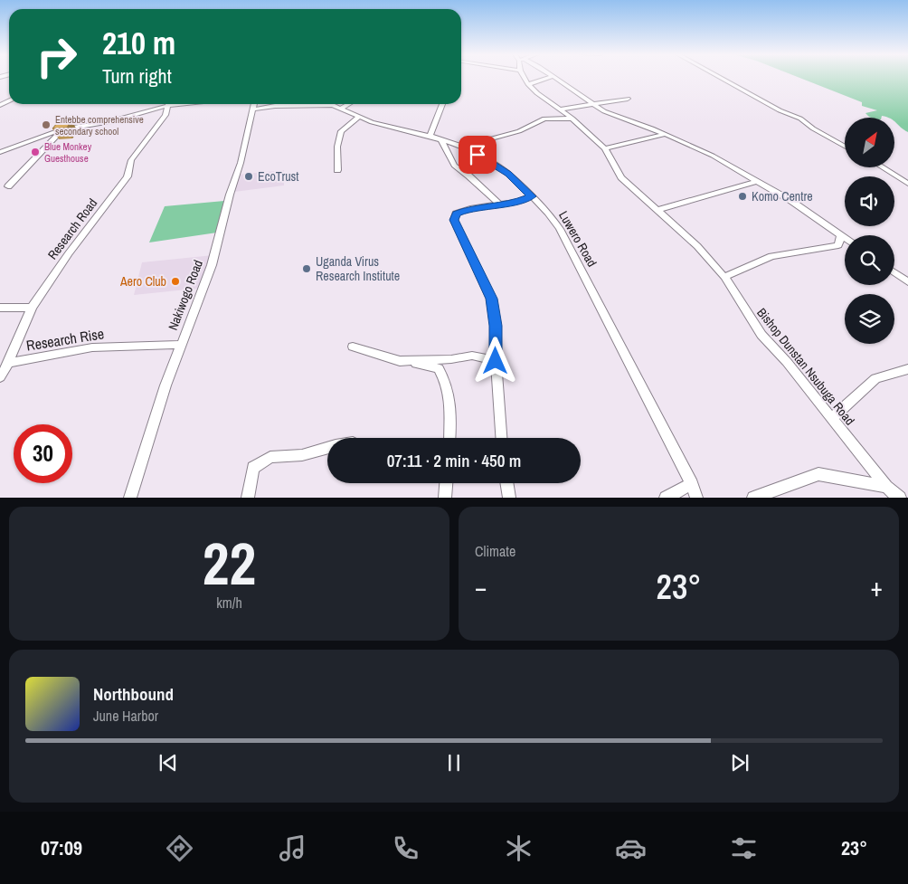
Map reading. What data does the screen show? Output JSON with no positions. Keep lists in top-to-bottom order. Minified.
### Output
{"streets":{"street":["Research Road","Luwero Road","Nakiwogo Road","Research Rise","Bishop Dunstan Nsubuga Road"]},"crossings":[["Research Road","Research Rise"],["Luwero Road","Nakiwogo Road"],["Nakiwogo Road","Research Rise"]],"places":["Entebbe comprehensive secondary school","Blue Monkey Guesthouse","EcoTrust","Komo Centre","Uganda Virus Research Institute","Aero Club"],"north":"top right","page":{"turn":["210 m","Turn right"],"limit":"30","trip":"07:11 · 2 min · 450 m","tile":[["22","km/h"],"Climate"],"heat":["−","23°","+"],"song":["Northbound","June Harbor"],"tabs":["07:09","23°"]}}
